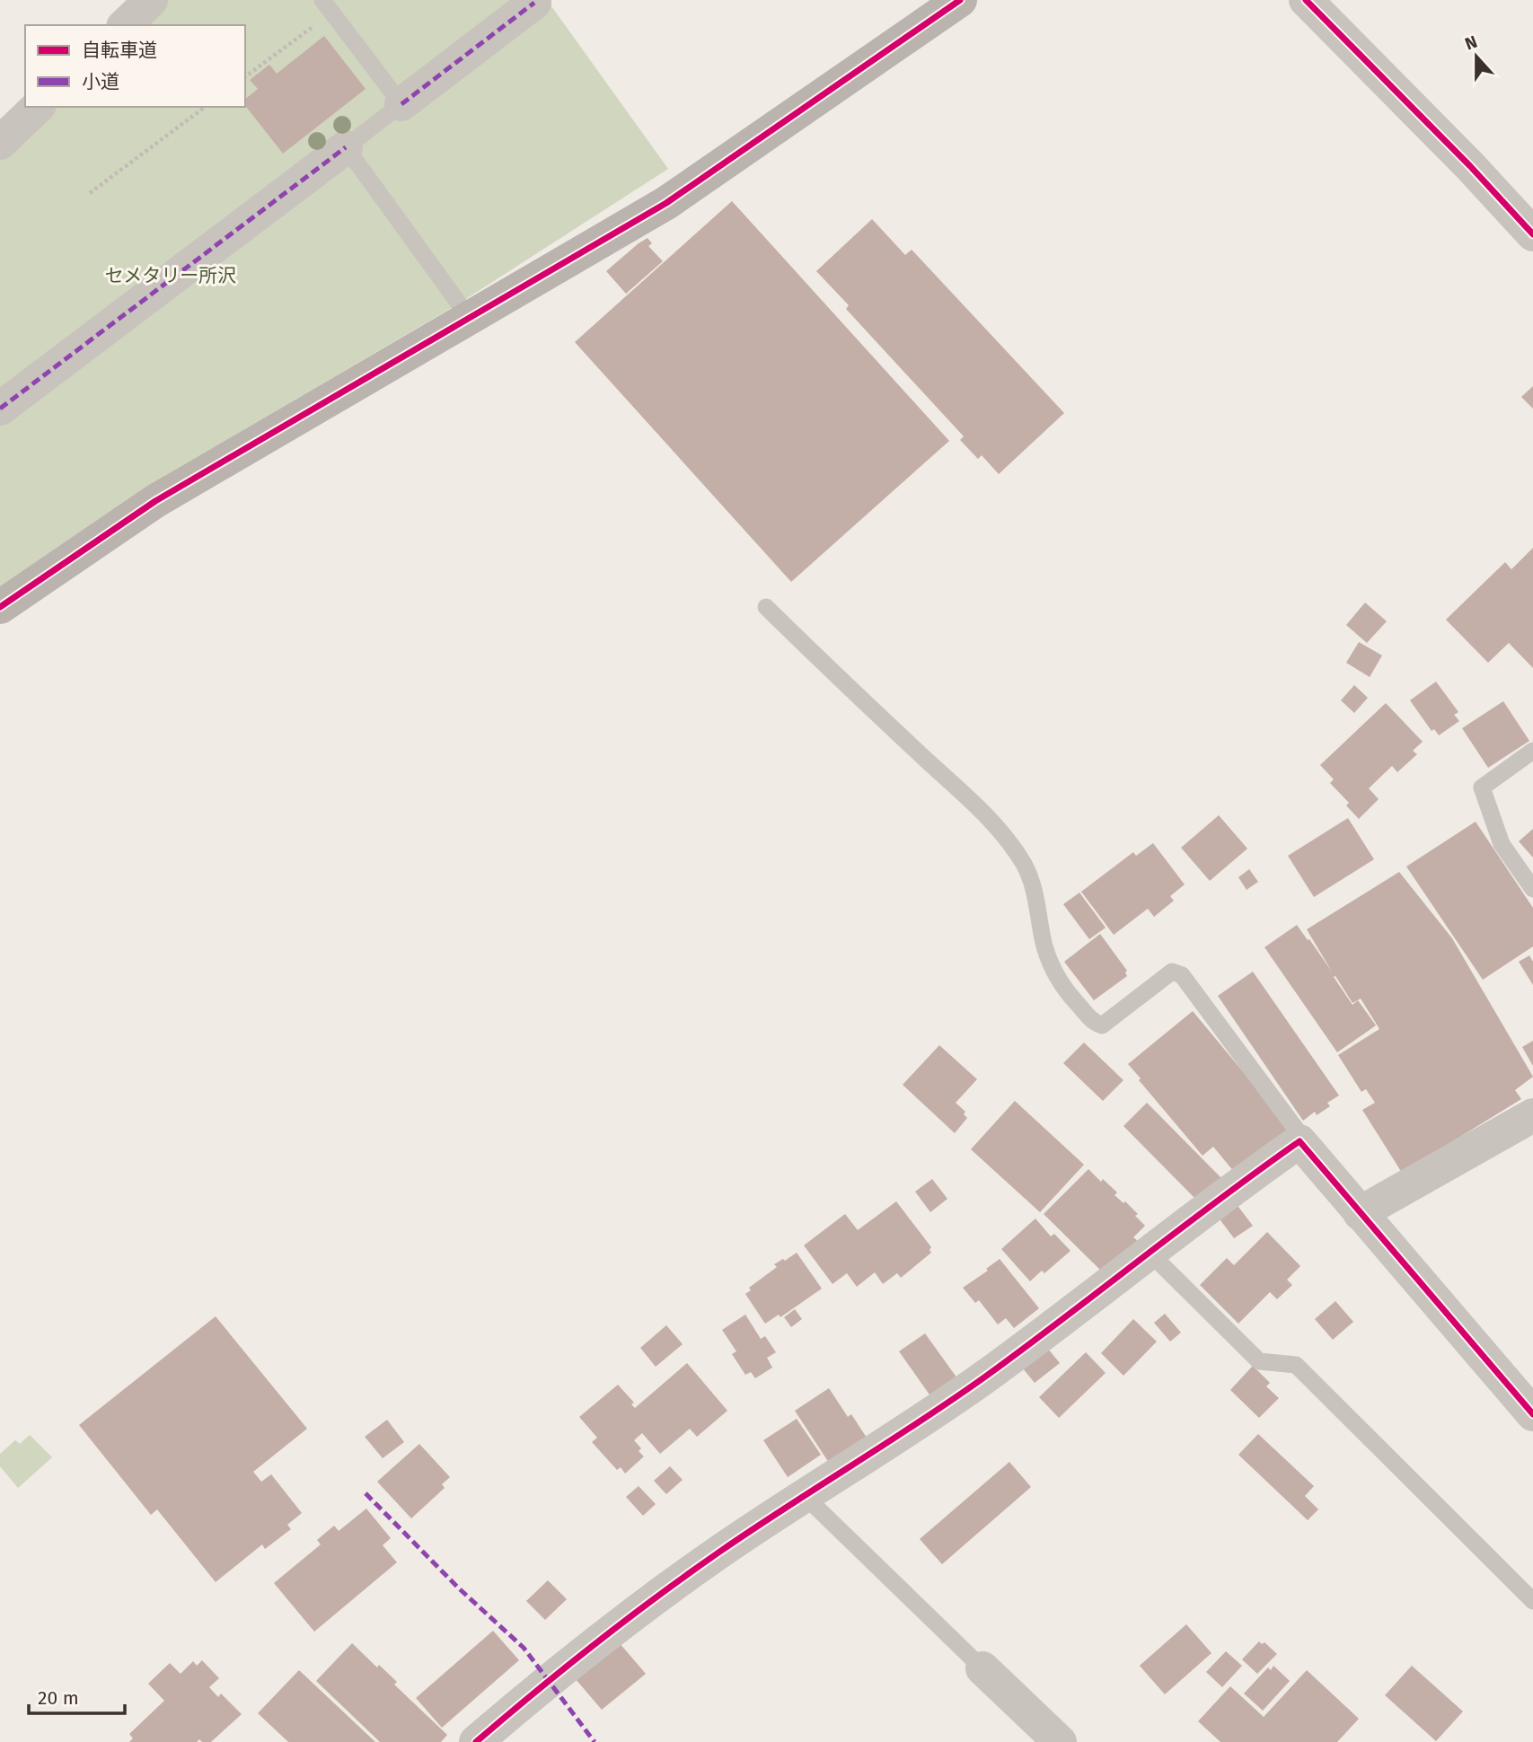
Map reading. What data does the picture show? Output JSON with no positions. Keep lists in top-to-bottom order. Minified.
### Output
{"parks":["セメタリー所沢"],"legend":["自転車道","小道"],"scale_bar":"20 m","north":"top"}
